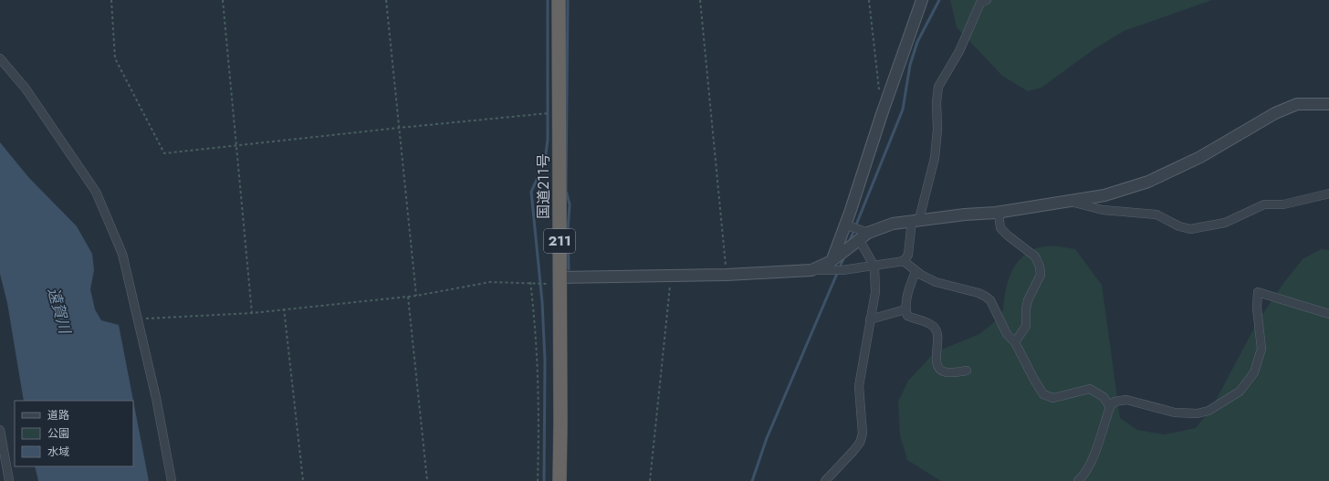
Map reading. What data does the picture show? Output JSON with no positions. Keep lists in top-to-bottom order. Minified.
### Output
{"streets":{"highway":["国道211号","211"]},"water":["遠賀川"],"legend":["道路","公園","水域"]}
